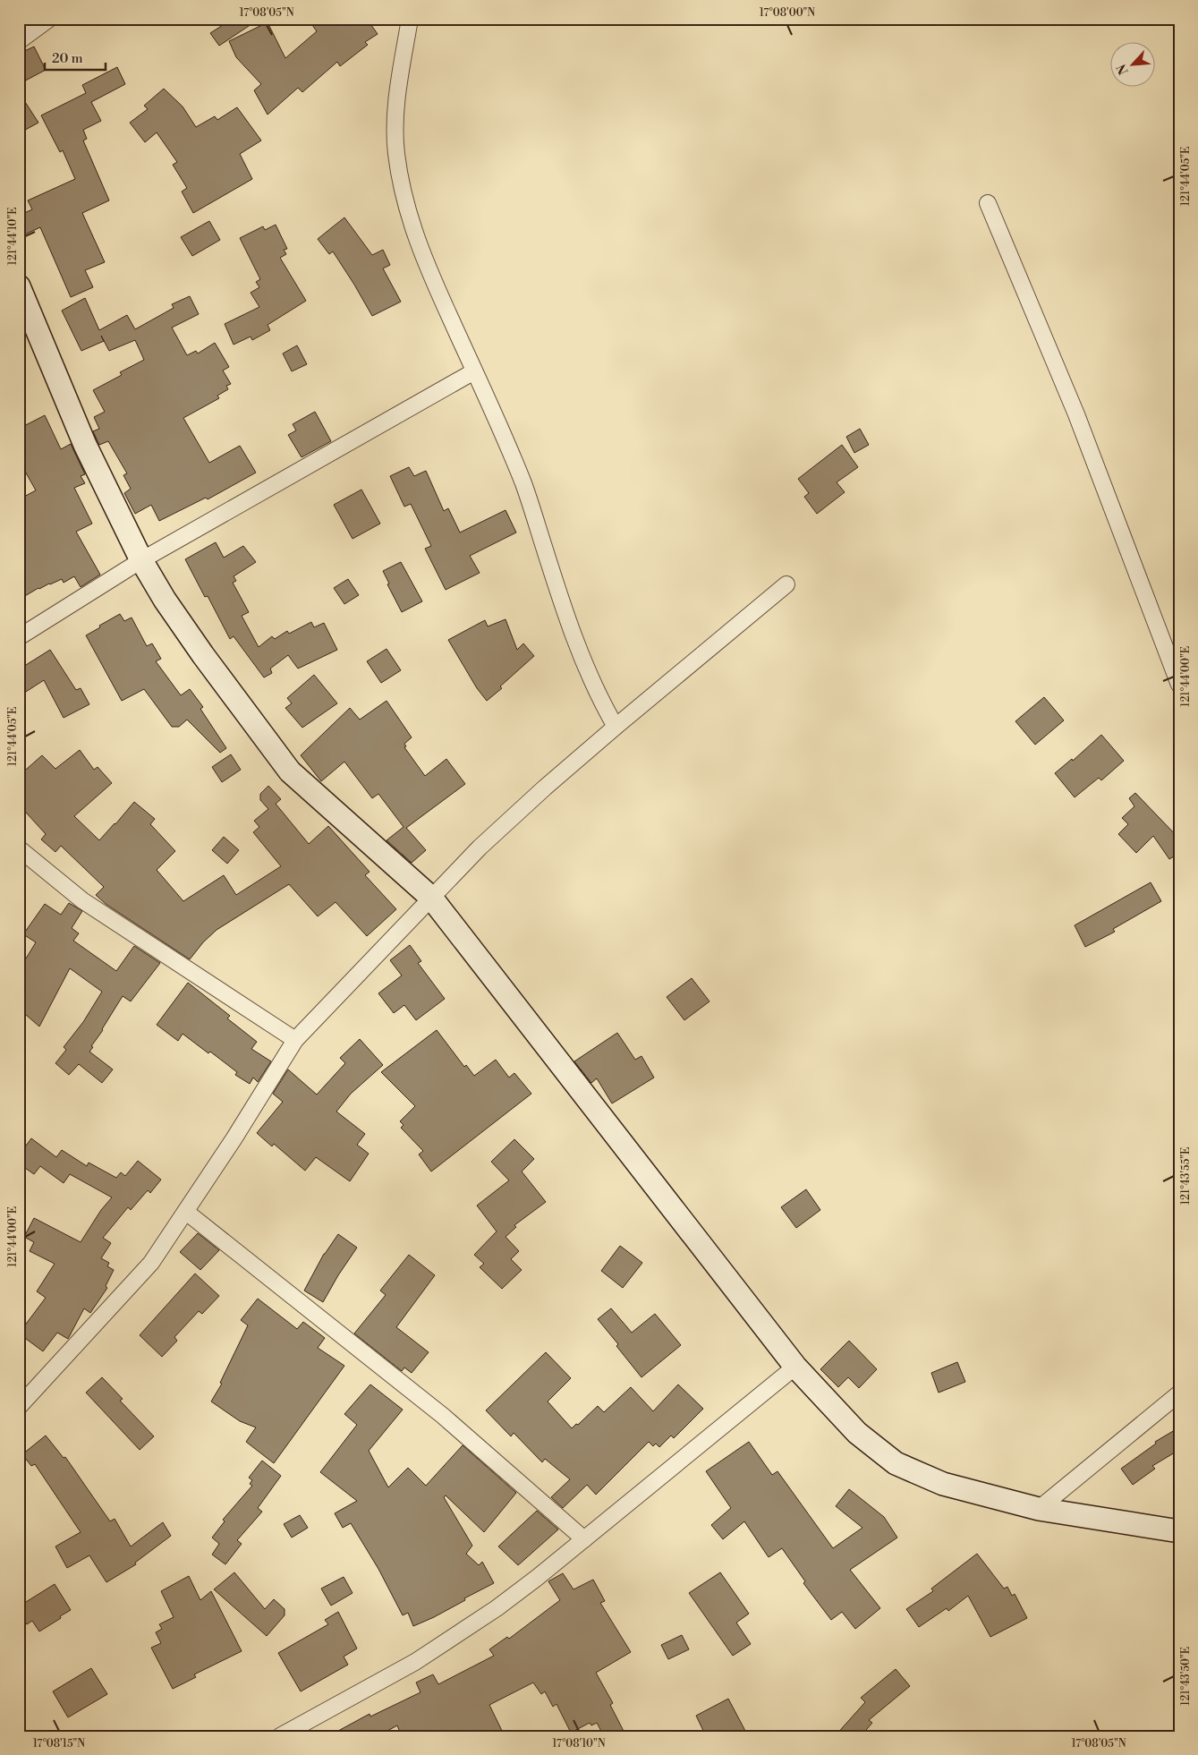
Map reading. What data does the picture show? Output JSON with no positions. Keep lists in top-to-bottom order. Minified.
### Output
{"scale_bar":"20 m","north":"bottom left","coordinates":["17°08'05\"N","17°08'00\"N","121°44'05\"E","121°44'10\"E","121°44'00\"E","121°43'55\"E","121°43'50\"E","17°08'15\"N","17°08'10\"N"]}
